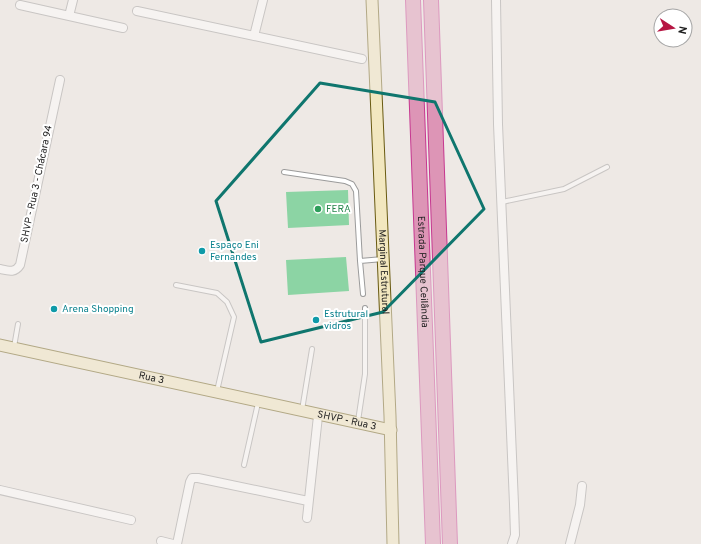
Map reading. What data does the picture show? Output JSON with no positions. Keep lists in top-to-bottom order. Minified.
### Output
{"streets":{"highway":["Estrada Parque Ceilândia"],"main road":["Marginal Estrutural","Rua 3","SHVP - Rua 3"],"street":["SHVP - Rua 3 - Chácara 94"]},"crossings":[["Marginal Estrutural","SHVP - Rua 3"],["Rua 3","SHVP - Rua 3"]],"places":["FERA","Espaço Eni Fernandes","Arena Shopping","Estrutural vidros"],"north":"right"}
